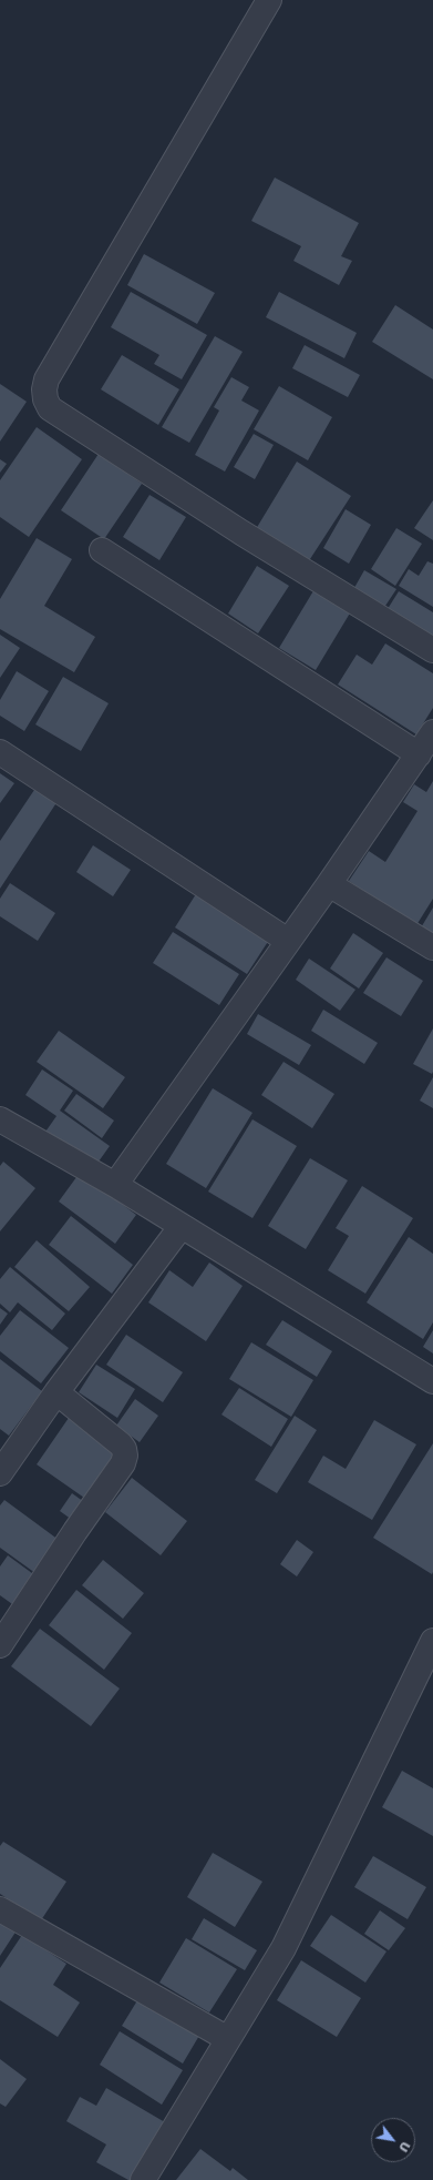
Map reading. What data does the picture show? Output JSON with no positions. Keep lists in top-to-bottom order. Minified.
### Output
{"north":"bottom right"}
